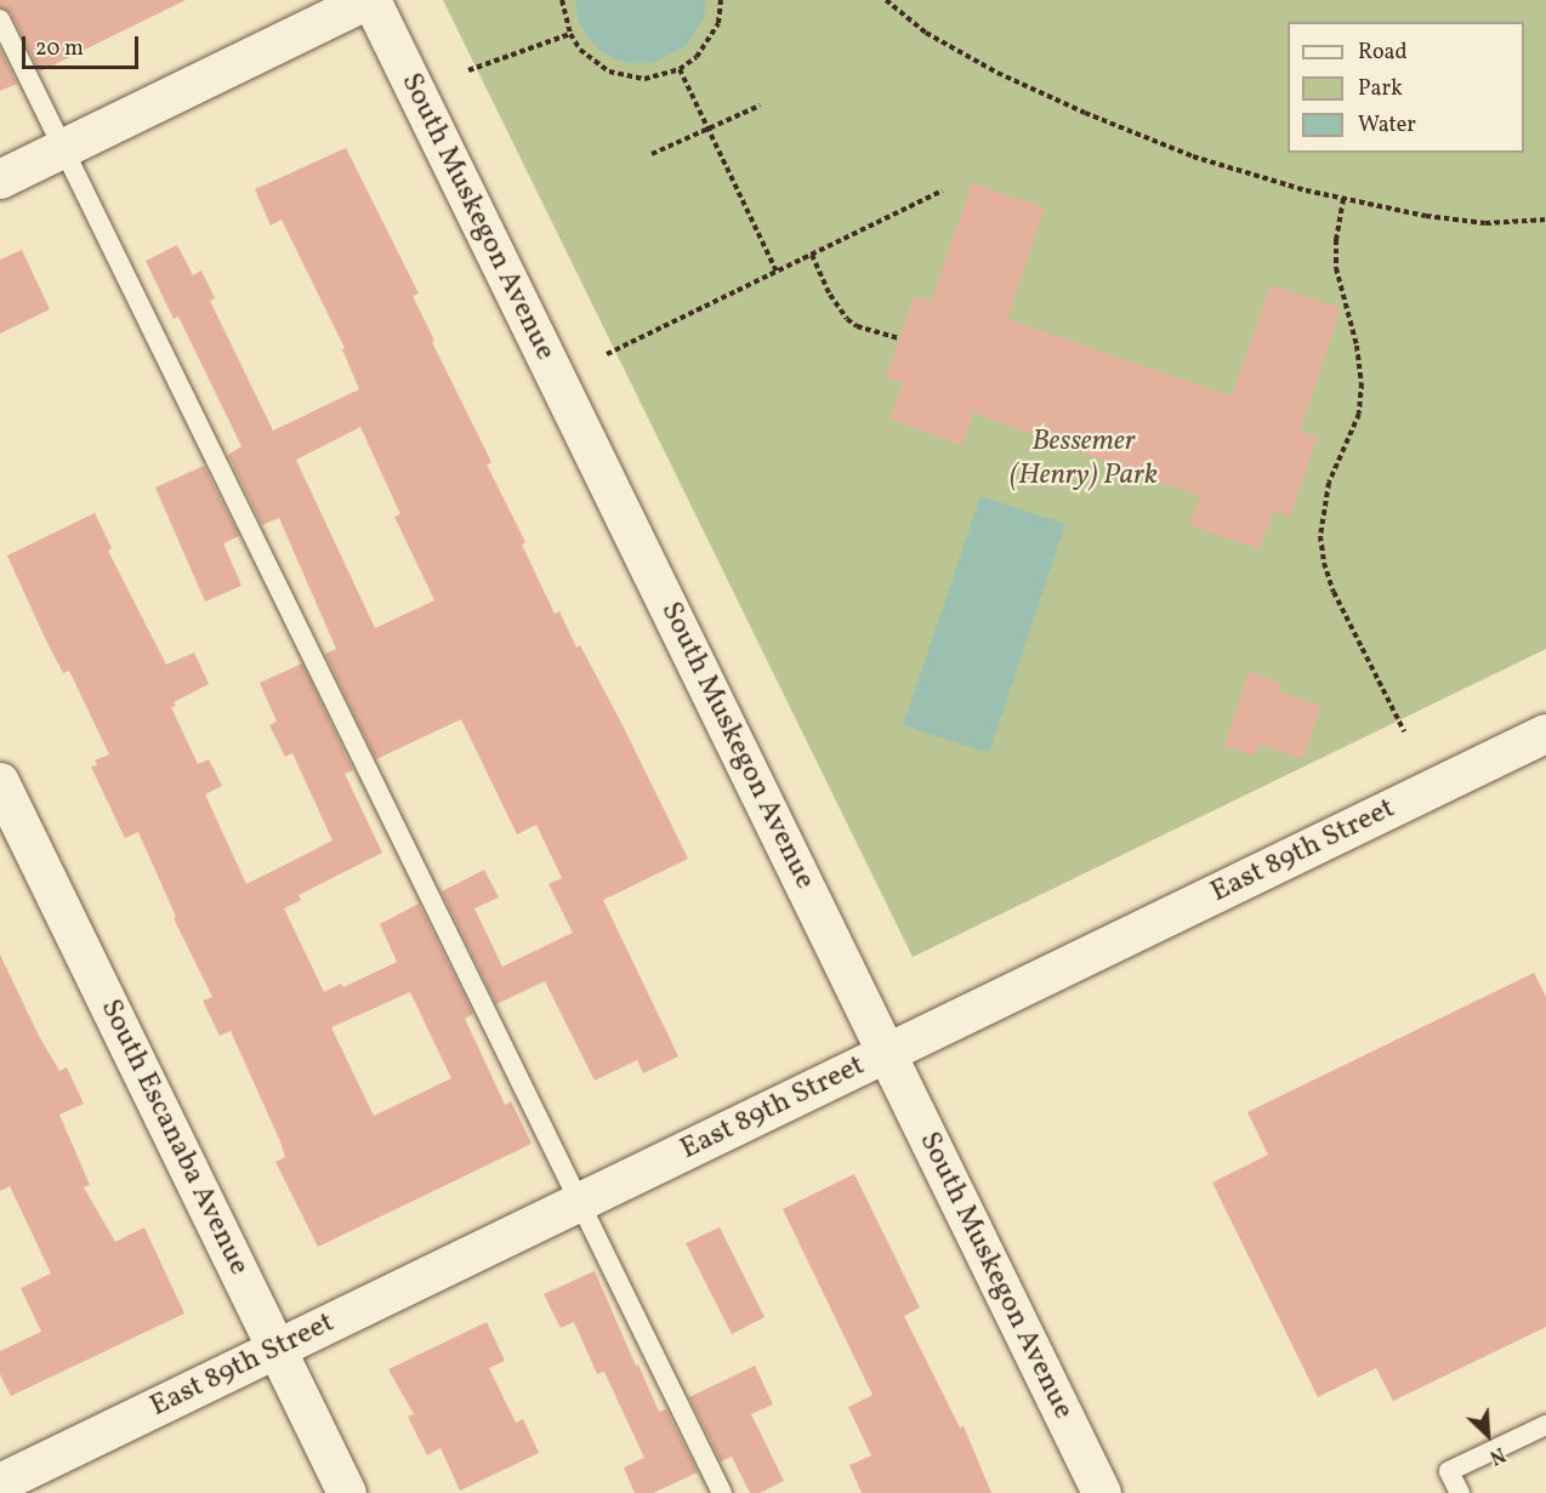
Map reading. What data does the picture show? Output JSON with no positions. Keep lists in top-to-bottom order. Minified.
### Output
{"streets":{"street":["South Muskegon Avenue","East 89th Street","South Escanaba Avenue"]},"crossings":[["South Muskegon Avenue","East 89th Street"],["East 89th Street","South Escanaba Avenue"]],"parks":["Bessemer (Henry) Park"],"legend":["Road","Park","Water"],"scale_bar":"20 m","north":"bottom right"}
